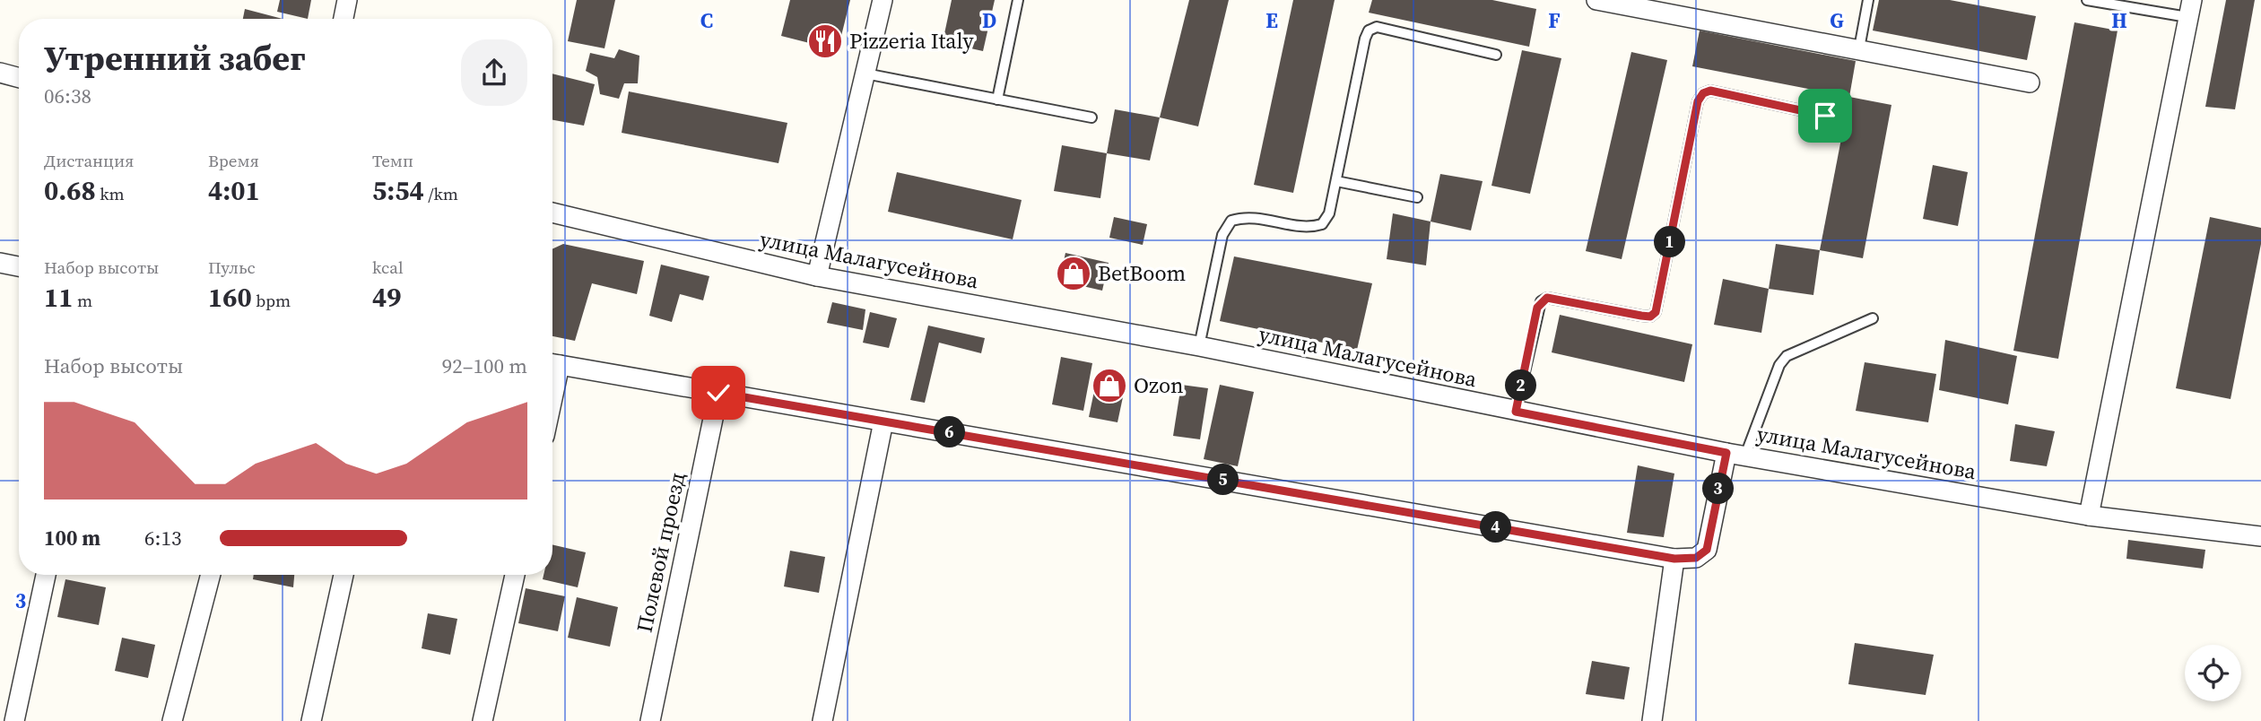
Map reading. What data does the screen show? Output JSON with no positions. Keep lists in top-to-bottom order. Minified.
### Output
{"streets":{"street":["улица Малагусейнова","Полевой проезд"]},"places":{"restaurant":["Pizzeria Italy"],"shop":["BetBoom","Ozon"]},"page":{"heading":["Утренний забег","06:38"],"stats":[["Дистанция","0.68 km"],["Время","4:01"],["Темп","5:54 /km"],["Набор высоты","11 m"],["Пульс","160 bpm"],["kcal","49"]],"pins":["1","2","6","5","3","4"],"chart":["Набор высоты","92–100 m"],"list":[{"name":"100 m","note":"6:13"}]},"grid":{"columns":["C","D","E","F","G","H"],"rows":["3"]}}
